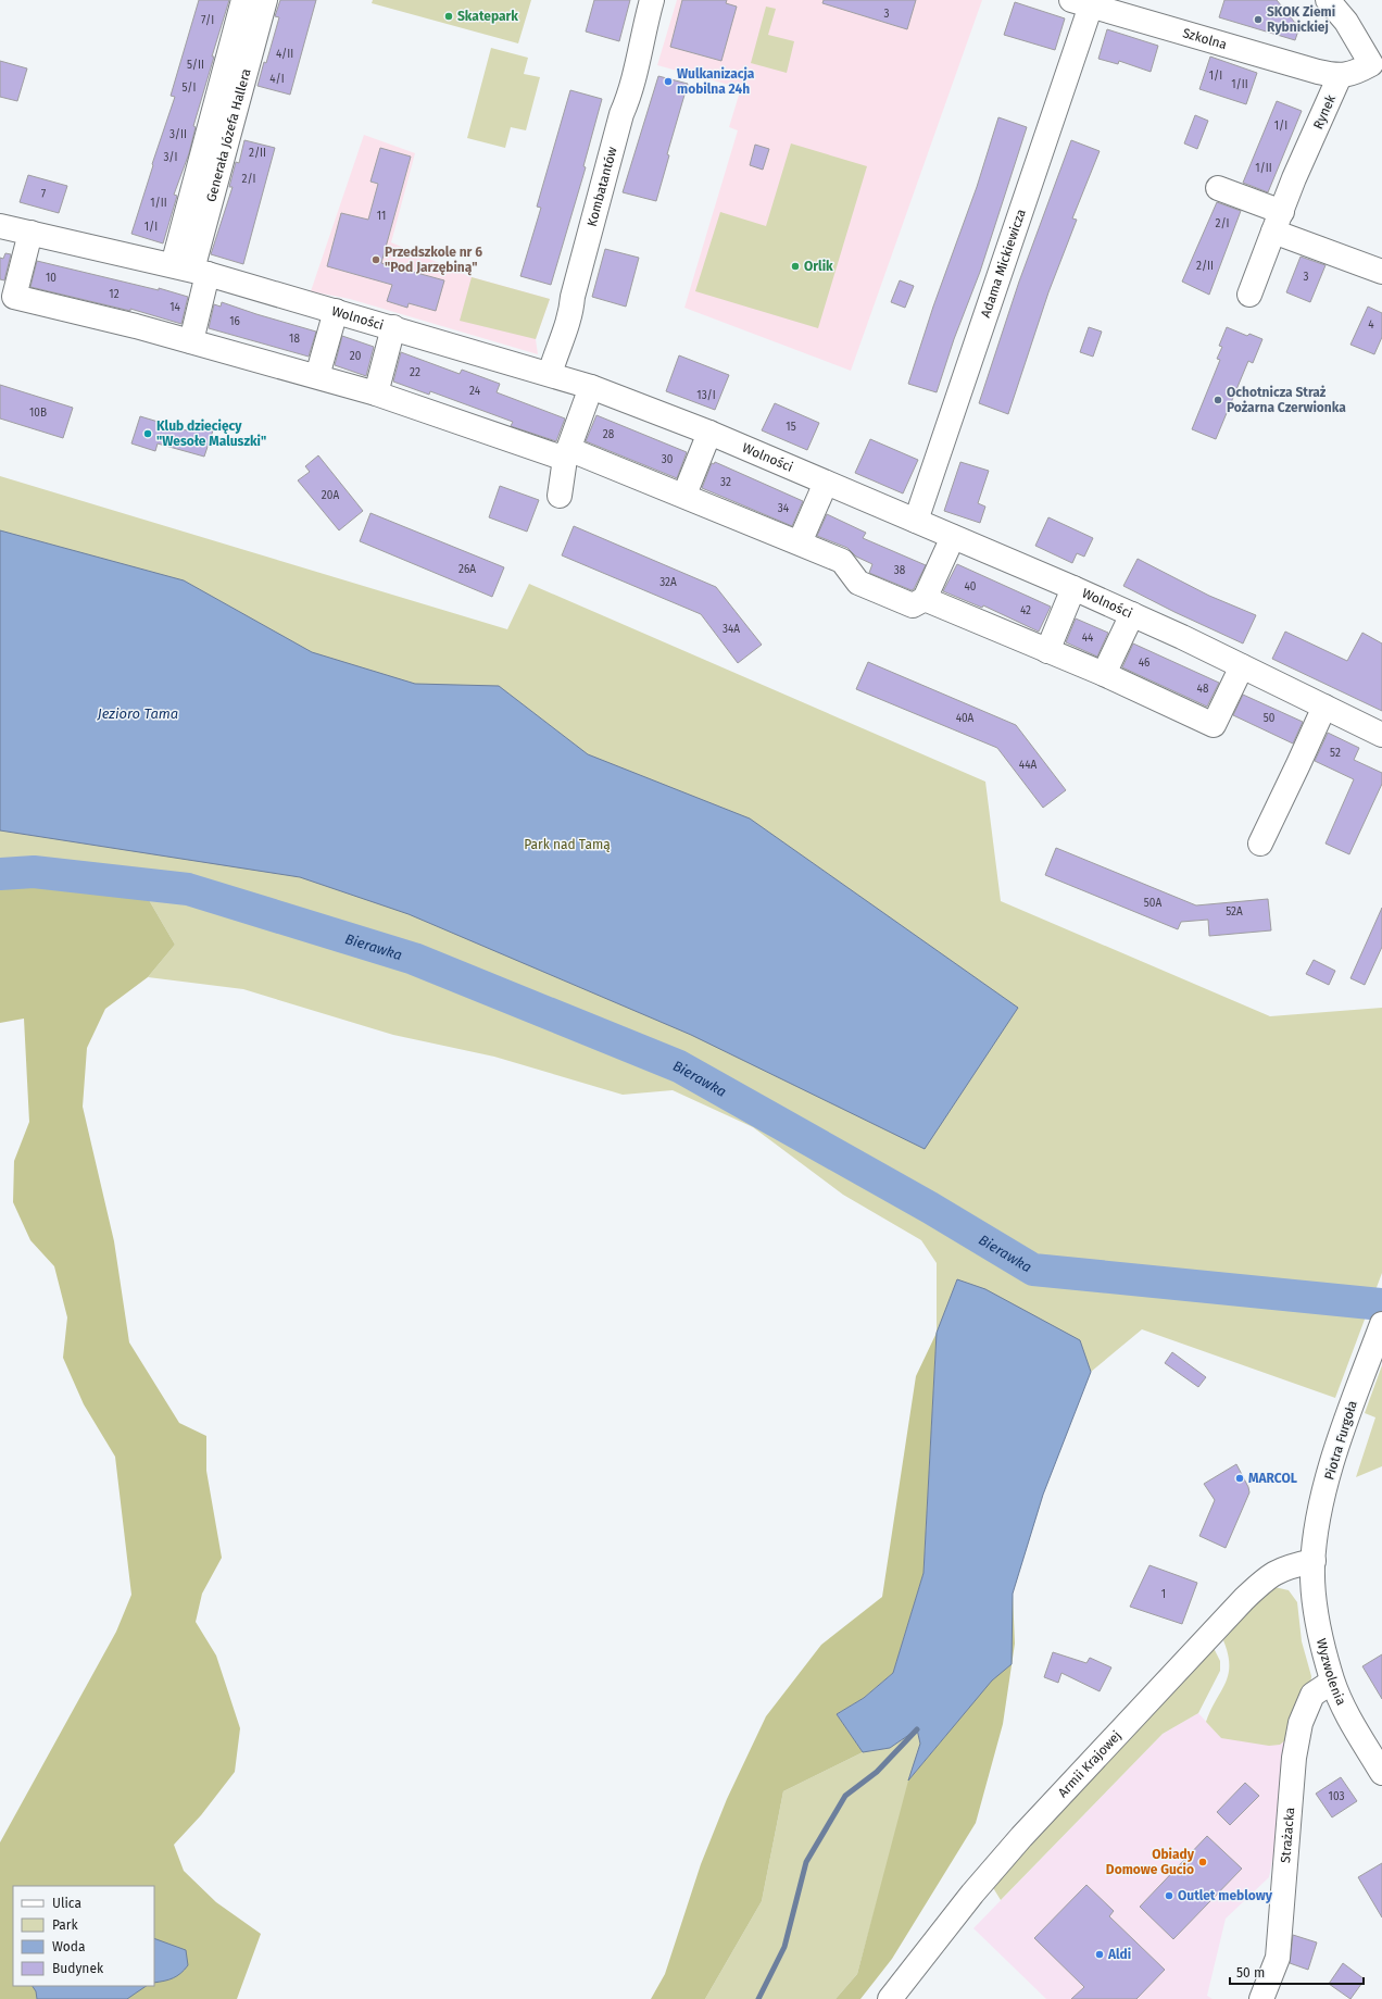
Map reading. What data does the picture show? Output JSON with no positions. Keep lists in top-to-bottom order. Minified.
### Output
{"streets":{"street":["Szkolna","Rynek","Generała Józefa Hallera","Kombatantów","Adama Mickiewicza","Wolności","Piotra Furgoła","Wyzwolenia","Armii Krajowej","Strażacka"]},"crossings":[["Szkolna","Rynek"],["Szkolna","Adama Mickiewicza"],["Generała Józefa Hallera","Wolności"],["Kombatantów","Wolności"],["Adama Mickiewicza","Wolności"],["Piotra Furgoła","Wyzwolenia"],["Piotra Furgoła","Armii Krajowej"],["Wyzwolenia","Armii Krajowej"],["Wyzwolenia","Strażacka"]],"water":["Jezioro Tama","Bierawka"],"parks":["Park nad Tamą"],"places":["Skatepark","SKOK Ziemi Rybnickiej","Wulkanizacja mobilna 24h","Przedszkole nr 6 \"Pod Jarzębiną\"","Orlik","Ochotnicza Straż Pożarna Czerwionka","Klub dziecięcy \"Wesołe Maluszki\"","MARCOL","Obiady Domowe Gucio","Outlet meblowy","Aldi"],"house_numbers":["3","7/I","4/II","5/II","1/I","4/I","1/II","5/I","1/I","3/II","2/II","3/I","1/II","2/I","7","1/II","11","2/I","1/I","2/II","3","10","12","14","16","4","18","20","22","24","13/I","10B","15","28","30","32","20A","34","26A","38","32A","40","42","34A","44","46","48","40A","50","52","44A","50A","52A","1","103"],"legend":["Ulica","Park","Woda","Budynek"],"scale_bar":"50 m"}
